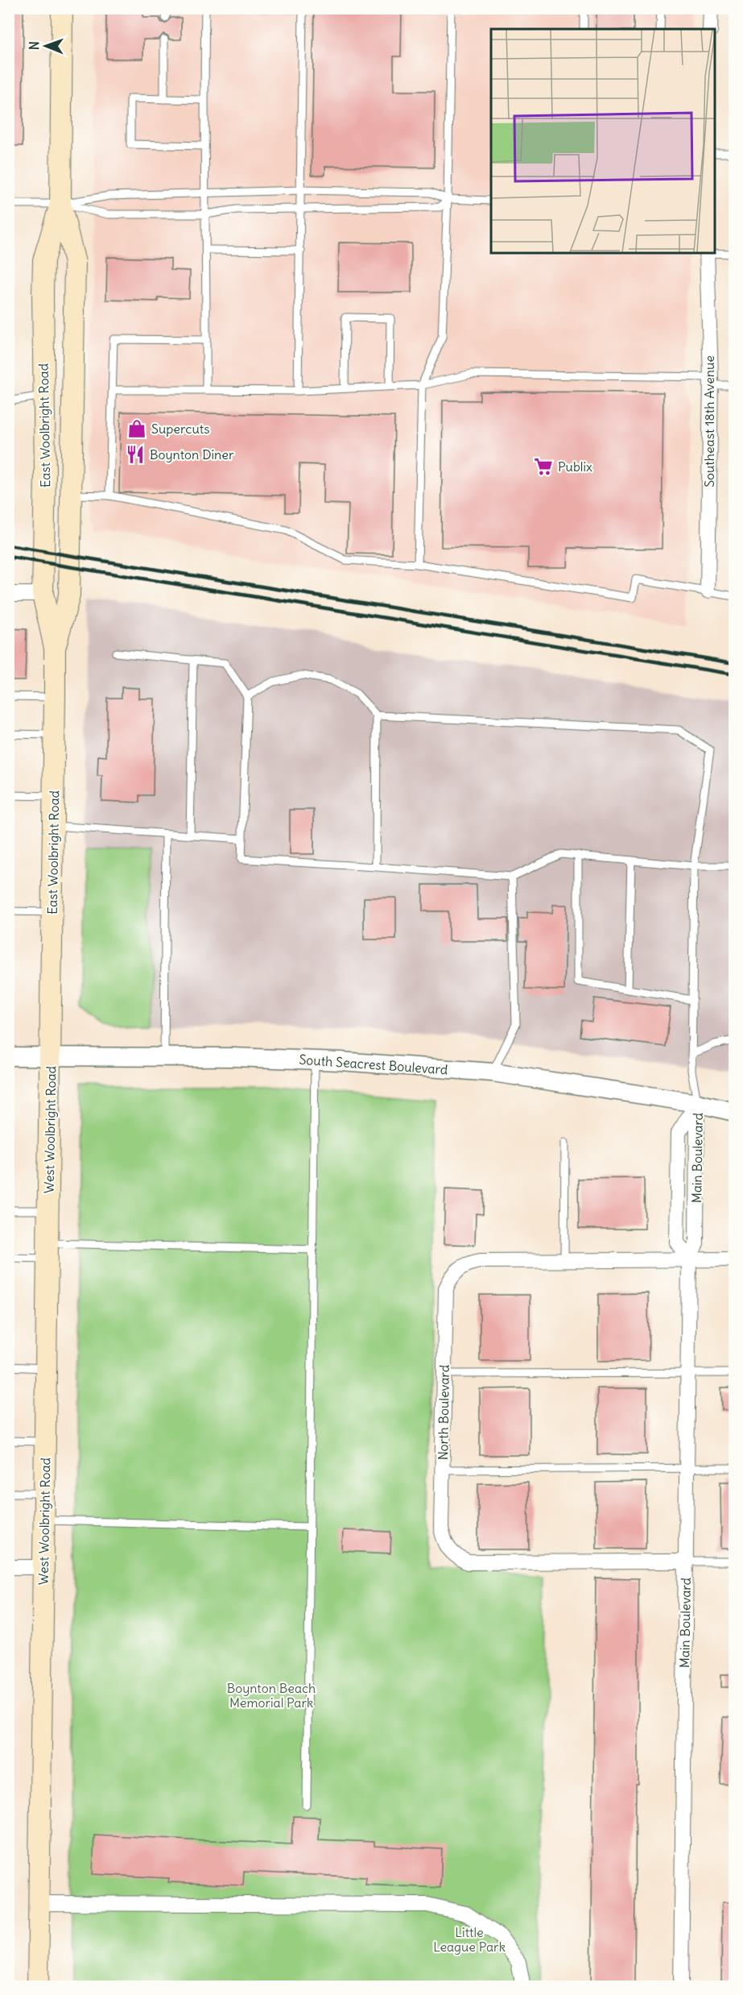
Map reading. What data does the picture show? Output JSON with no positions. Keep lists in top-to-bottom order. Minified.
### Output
{"streets":{"main road":["East Woolbright Road","West Woolbright Road"],"street":["Southeast 18th Avenue","South Seacrest Boulevard","Main Boulevard","North Boulevard"]},"crossings":[["East Woolbright Road","South Seacrest Boulevard"],["East Woolbright Road","West Woolbright Road"],["South Seacrest Boulevard","West Woolbright Road"],["South Seacrest Boulevard","Main Boulevard"],["Main Boulevard","North Boulevard"]],"parks":["Boynton Beach Memorial Park","Little League Park"],"places":{"shop":["Supercuts"],"restaurant":["Boynton Diner"],"supermarket":["Publix"]},"north":"left"}
